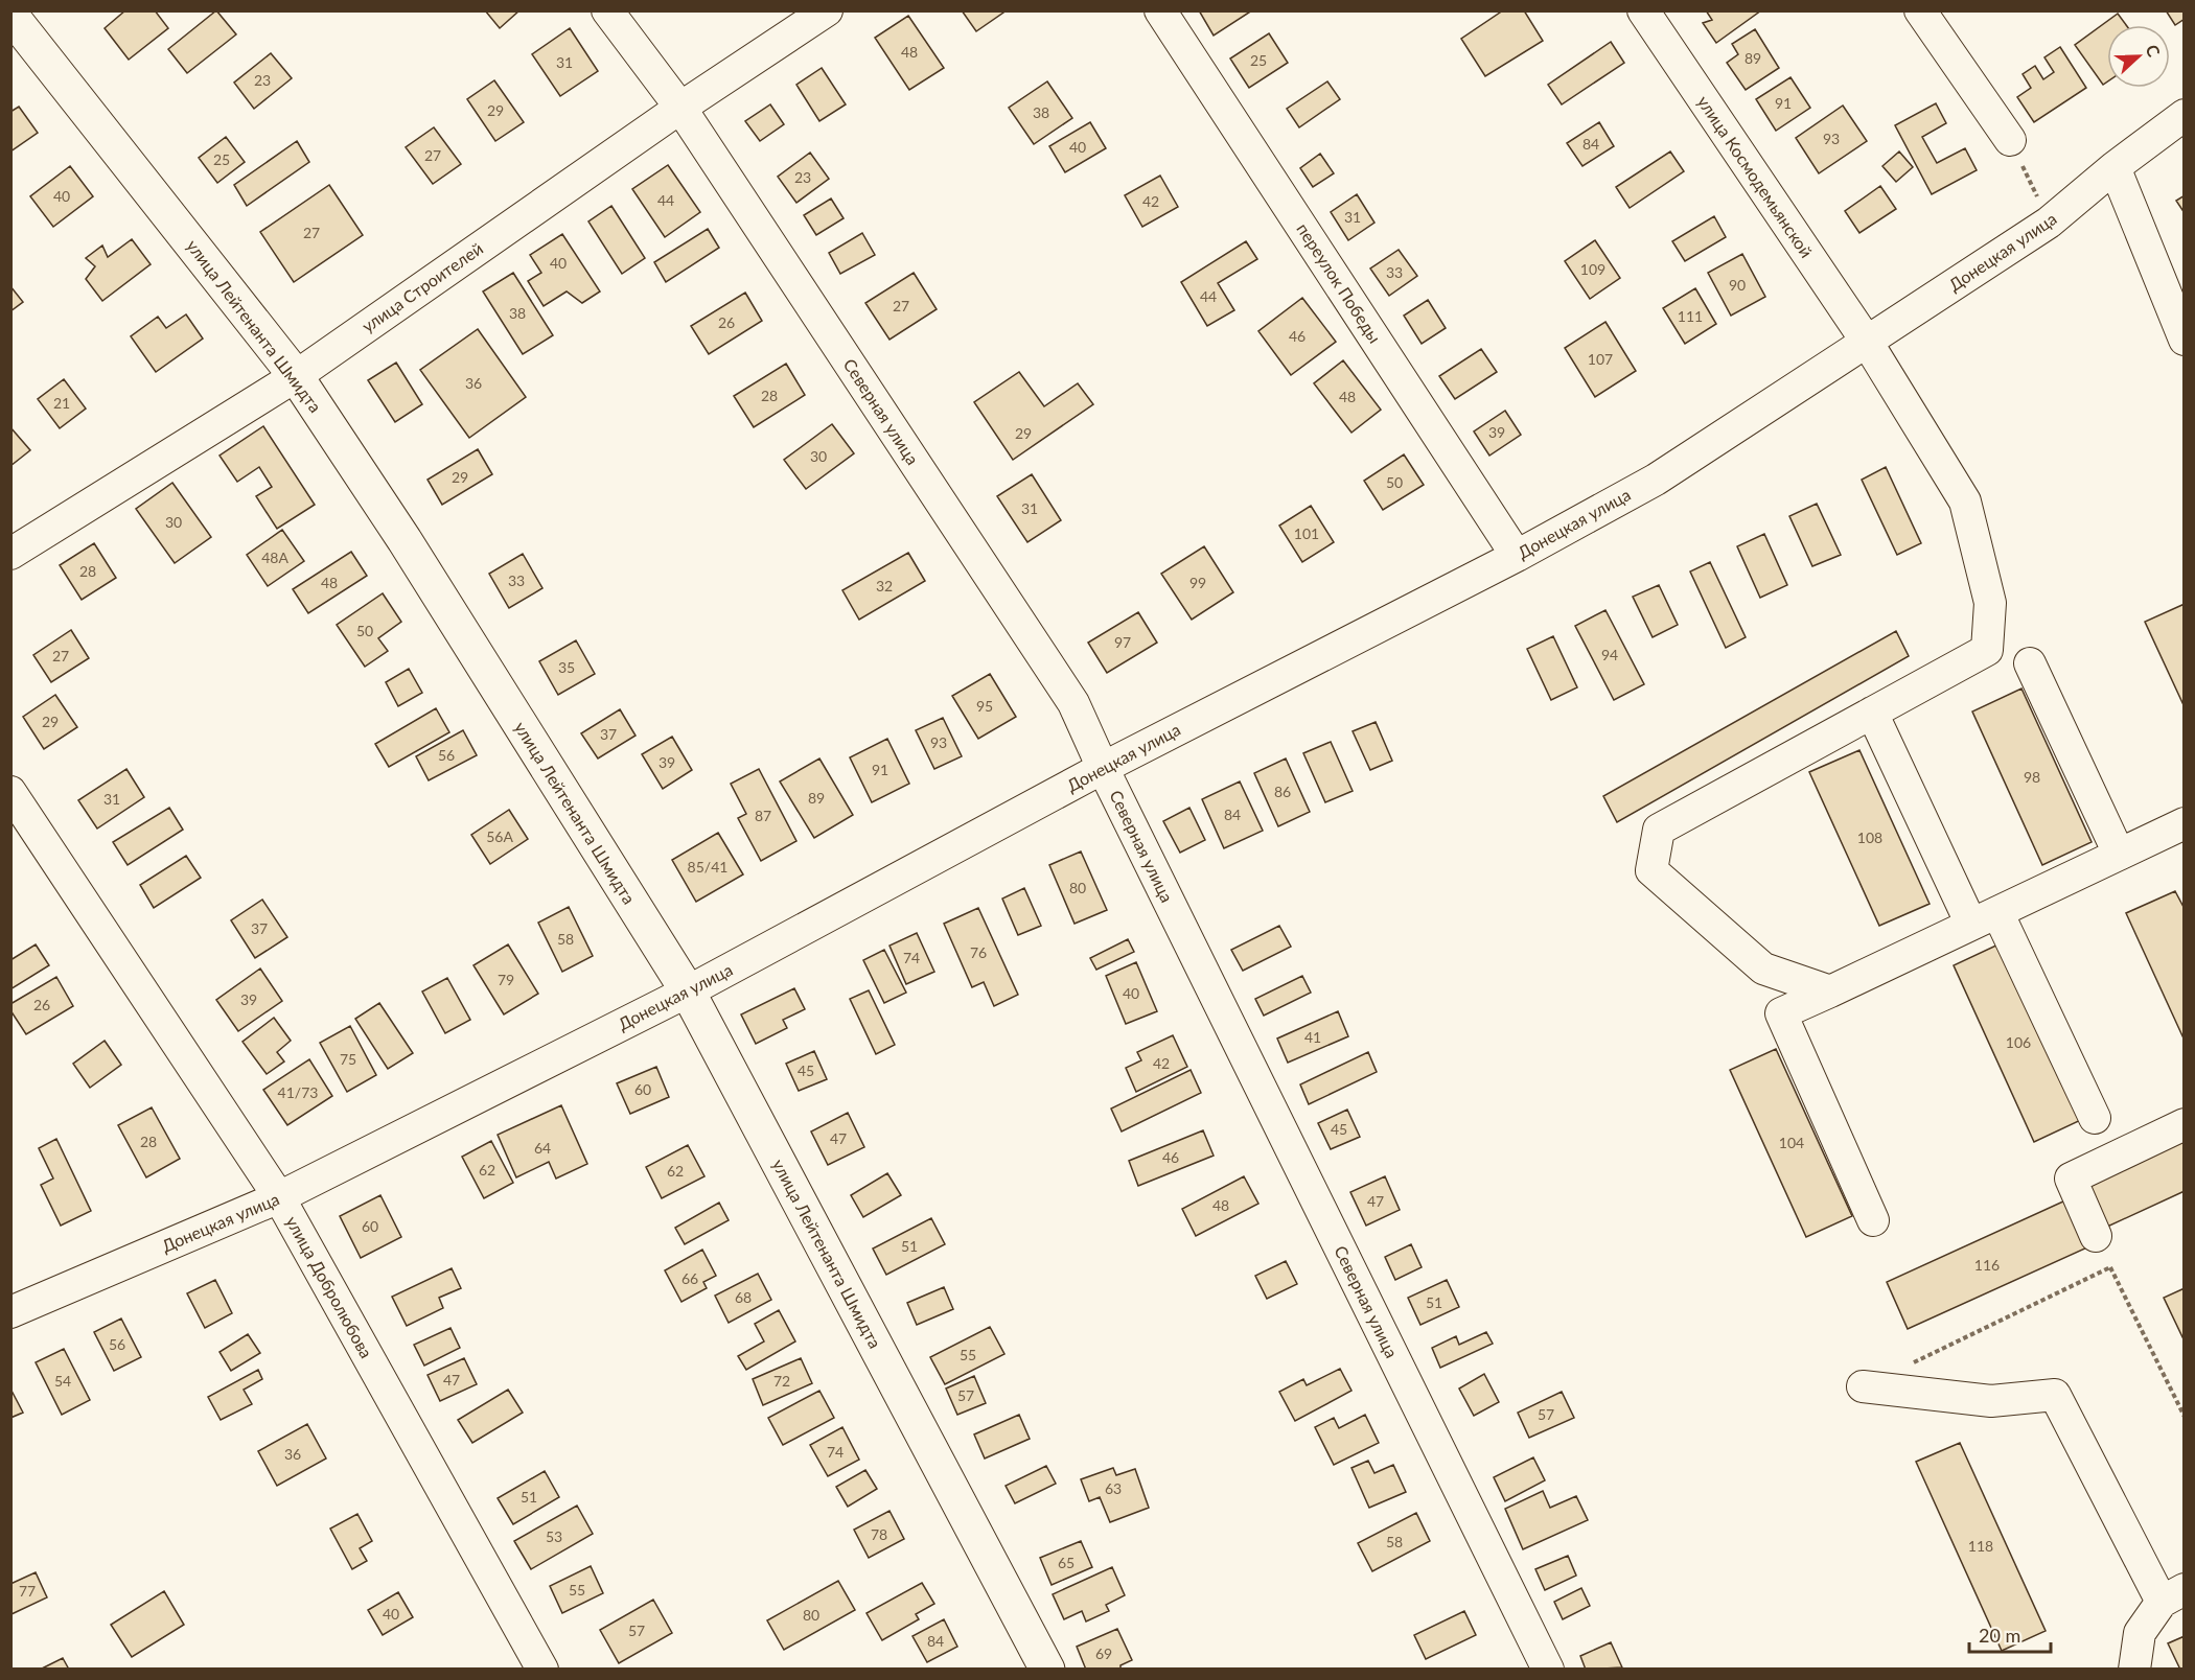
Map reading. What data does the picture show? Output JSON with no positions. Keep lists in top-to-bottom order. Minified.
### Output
{"streets":{"main road":["улица Лейтенанта Шмидта"],"street":["улица Космодемьянской","Донецкая улица","переулок Победы","улица Строителей","Северная улица","улица Добролюбова"]},"crossings":[["улица Космодемьянской","Донецкая улица"],["Донецкая улица","переулок Победы"],["Донецкая улица","улица Лейтенанта Шмидта"],["Донецкая улица","Северная улица"],["Донецкая улица","улица Добролюбова"],["улица Строителей","улица Лейтенанта Шмидта"],["улица Строителей","Северная улица"]],"house_numbers":["48","89","25","31","23","91","29","38","93","84","40","27","25","23","40","44","42","31","27","40","109","33","90","44","27","38","111","26","46","107","36","28","48","21","39","29","30","29","50","31","30","101","48А","28","33","48","99","32","50","97","94","27","35","95","29","37","93","56","39","91","98","86","89","31","84","87","56А","108","85/41","80","37","58","76","74","79","40","39","26","41","106","75","42","45","60","41/73","45","47","28","104","64","46","62","62","47","48","60","51","116","66","68","51","56","55","47","54","72","57","57","74","36","63","51","78","53","58","118","65","55","77","40","80","57","84","69"],"scale_bar":"20 m","north":"right"}
